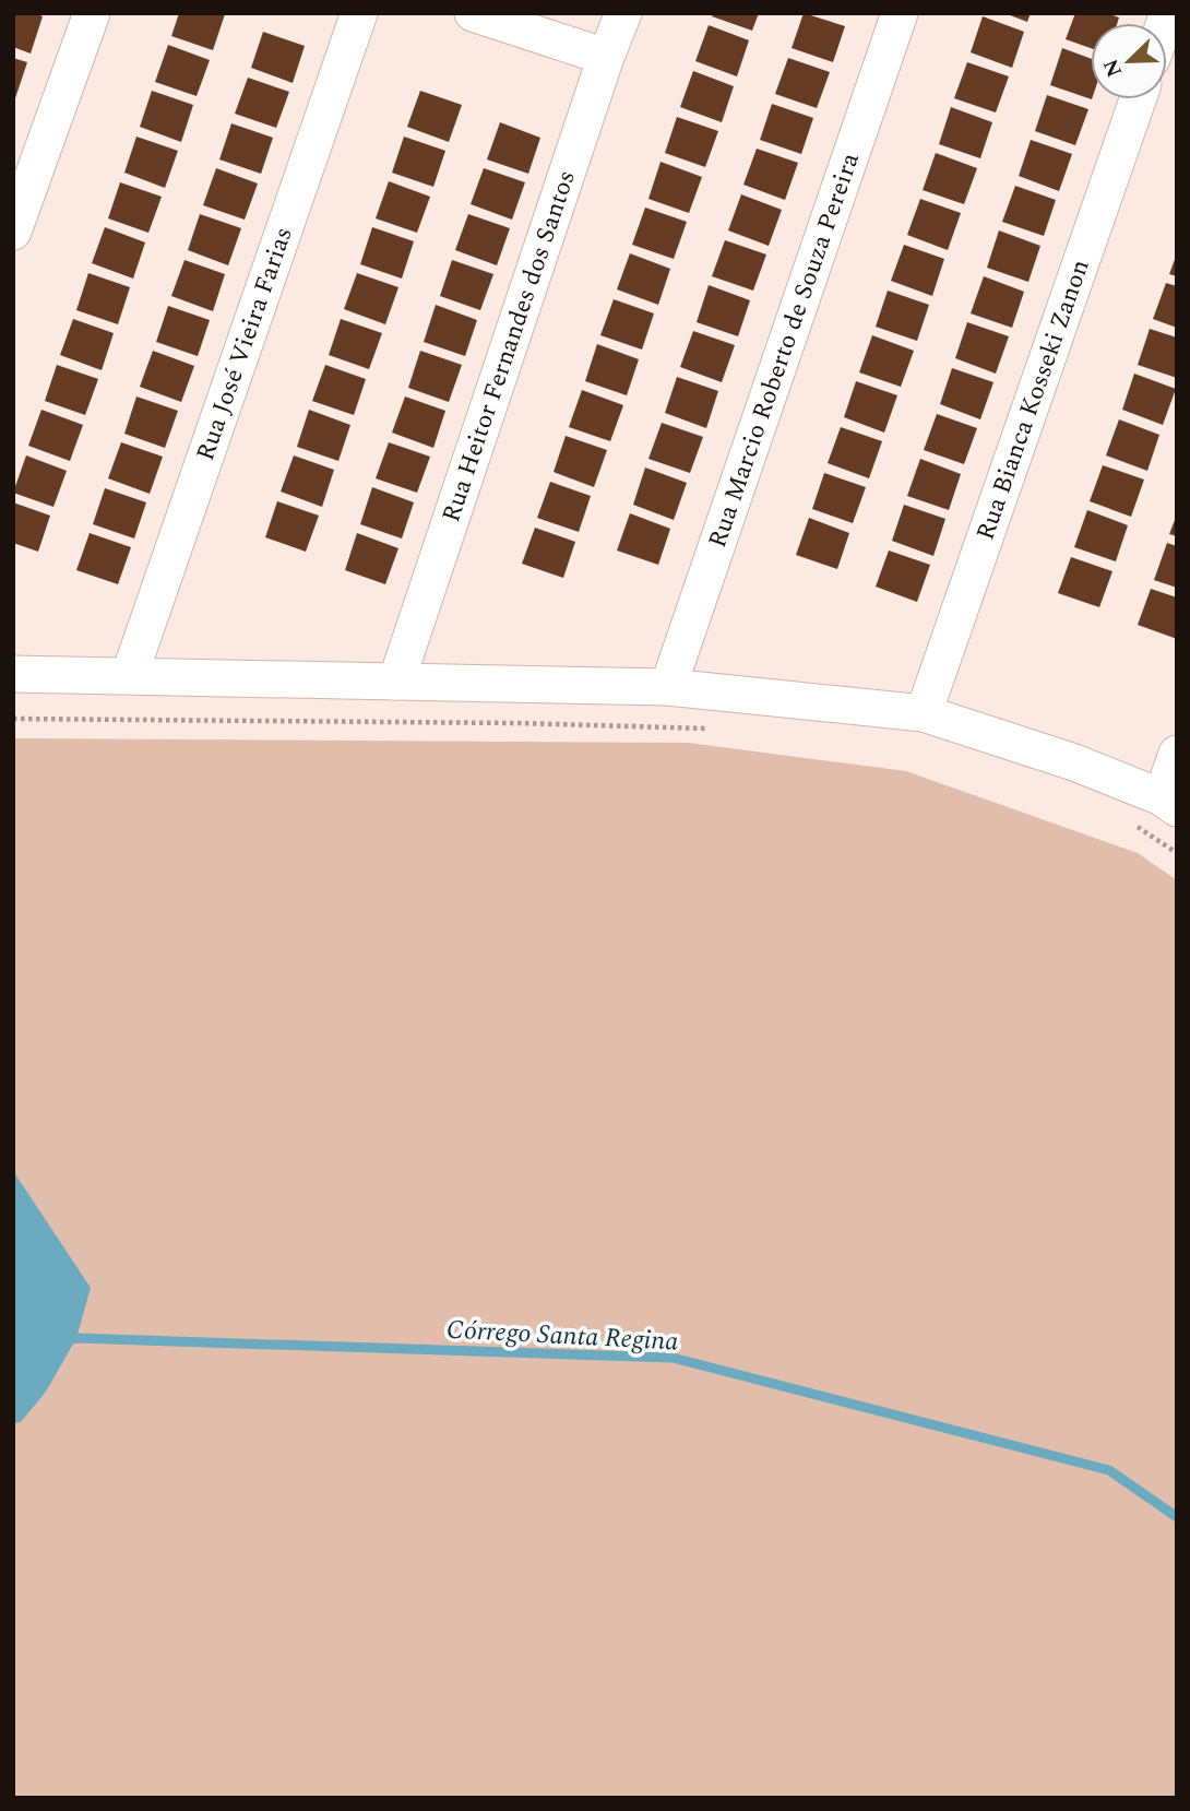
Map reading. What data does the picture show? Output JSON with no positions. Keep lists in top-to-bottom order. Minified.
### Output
{"streets":{"street":["Rua José Vieira Farias","Rua Heitor Fernandes dos Santos","Rua Marcio Roberto de Souza Pereira","Rua Bianca Kosseki Zanon"]},"water":["Córrego Santa Regina"],"north":"bottom left"}
